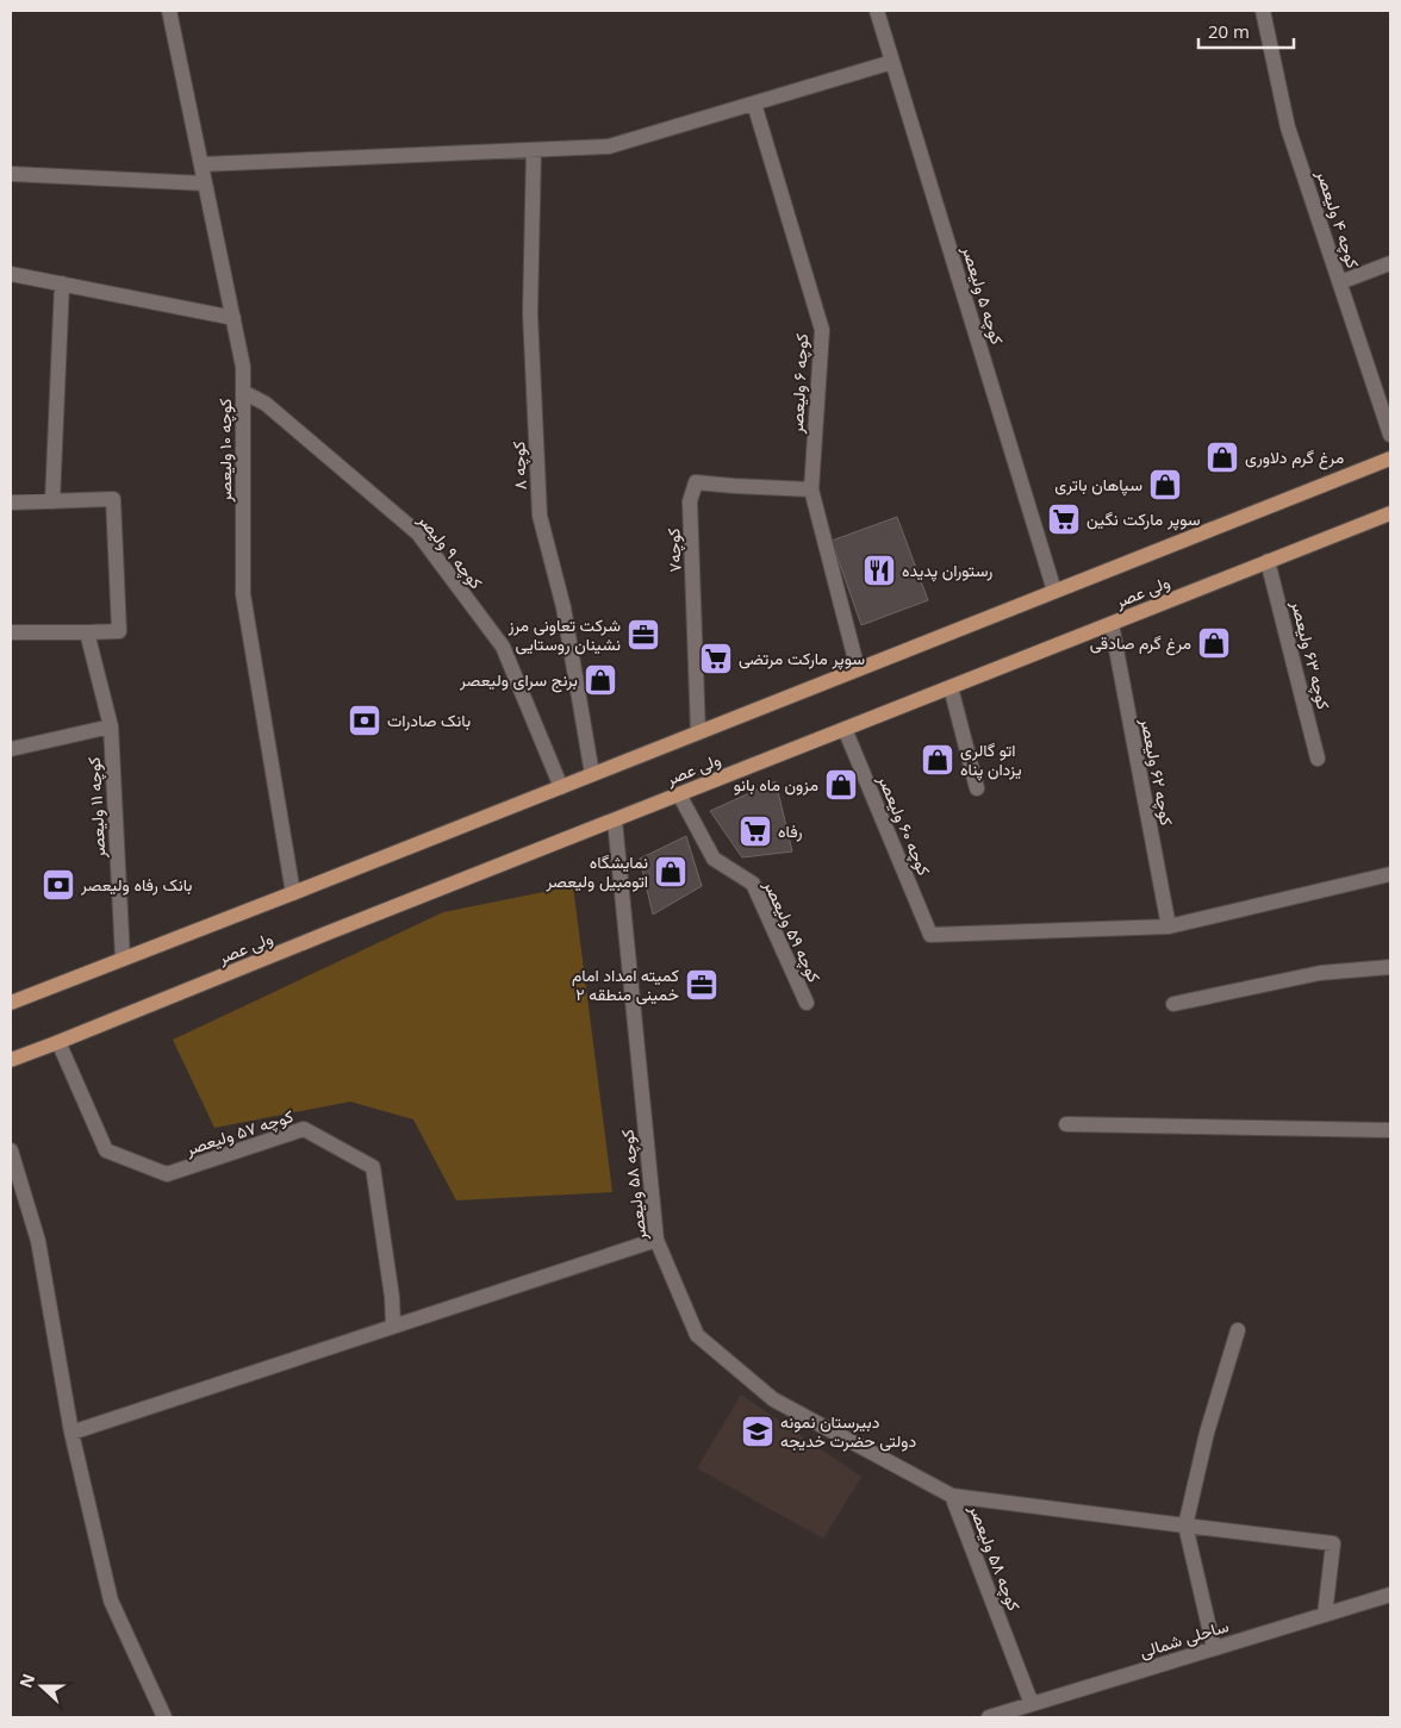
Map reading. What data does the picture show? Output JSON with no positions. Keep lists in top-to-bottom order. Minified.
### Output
{"streets":{"main road":["ولی عصر"],"street":["کوچه ۴ ولیعصر","کوچه ۵ ولیعصر","کوچه ۶ ولیعصر","کوچه ۱۰ ولیعصر","کوچه ۸","کوچه۷","کوچه ۹ ولیصر","کوچه ۶۳ ولیعصر","کوچه ۶۲ ولیعصر","کوچه ۱۱ ولیعصر","کوچه ۶۰ ولیعصر","کوچه ۵۹ ولیعصر","کوچه ۵۷ ولیعصر","کوچه ۵۸ ولیعصر","ساحلی شمالی"]},"crossings":[["کوچه ۵ ولیعصر","ولی عصر"],["کوچه ۶ ولیعصر","کوچه۷"],["کوچه ۶ ولیعصر","ولی عصر"],["کوچه ۱۰ ولیعصر","کوچه ۹ ولیصر"],["کوچه ۱۰ ولیعصر","ولی عصر"],["کوچه ۸","ولی عصر"],["کوچه۷","ولی عصر"],["کوچه ۹ ولیصر","ولی عصر"],["ولی عصر","کوچه ۶۳ ولیعصر"],["ولی عصر","کوچه ۶۲ ولیعصر"],["ولی عصر","کوچه ۱۱ ولیعصر"],["ولی عصر","کوچه ۶۰ ولیعصر"],["ولی عصر","کوچه ۵۹ ولیعصر"],["ولی عصر","کوچه ۵۷ ولیعصر"],["ولی عصر","کوچه ۵۸ ولیعصر"],["کوچه ۶۲ ولیعصر","کوچه ۶۰ ولیعصر"],["کوچه ۵۸ ولیعصر","ساحلی شمالی"]],"places":{"shop":["مرغ گرم دلاوری","سپاهان باتری","مرغ گرم صادقی","برنج سرای ولیعصر","اتو گالری یزدان پناه","مزون ماه بانو","نمایشگاه اتومبیل ولیعصر"],"supermarket":["سوپر مارکت نگین","سوپر مارکت مرتضی","رفاه"],"restaurant":["رستوران پدیده"],"office":["شرکت تعاونی مرز نشینان روستایی","کمیته امداد امام خمینی منطقه ۲"],"bank":["بانک صادرات","بانک رفاه ولیعصر"],"school or university":["دبیرستان نمونه دولتی حضرت خدیجه"]},"scale_bar":"20 m","north":"left"}
